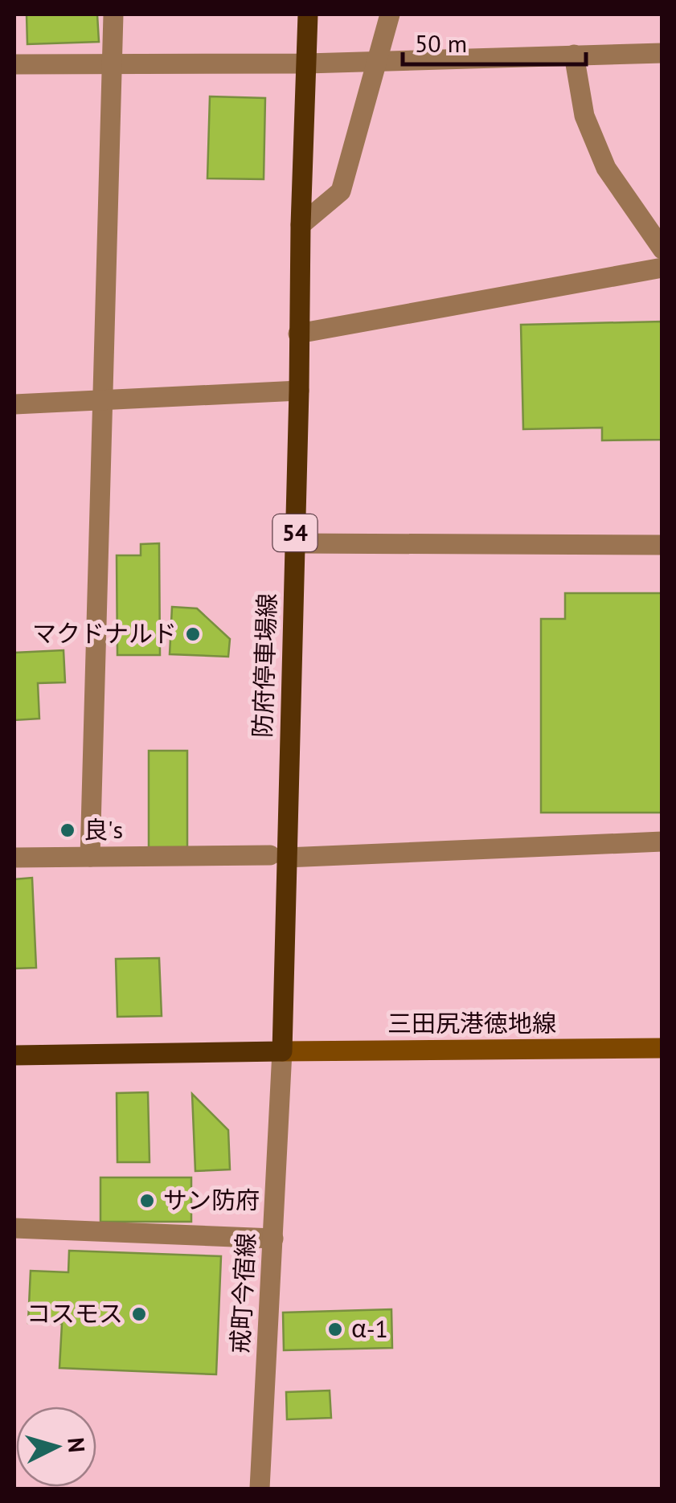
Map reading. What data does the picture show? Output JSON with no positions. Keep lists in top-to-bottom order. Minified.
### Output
{"streets":{"main road":["54","防府停車場線","三田尻港徳地線"],"street":["戒町今宿線"]},"crossings":[["防府停車場線","三田尻港徳地線"],["防府停車場線","戒町今宿線"],["三田尻港徳地線","戒町今宿線"]],"places":["マクドナルド","良's","サン防府","コスモス","α-1"],"scale_bar":"50 m","north":"right"}
